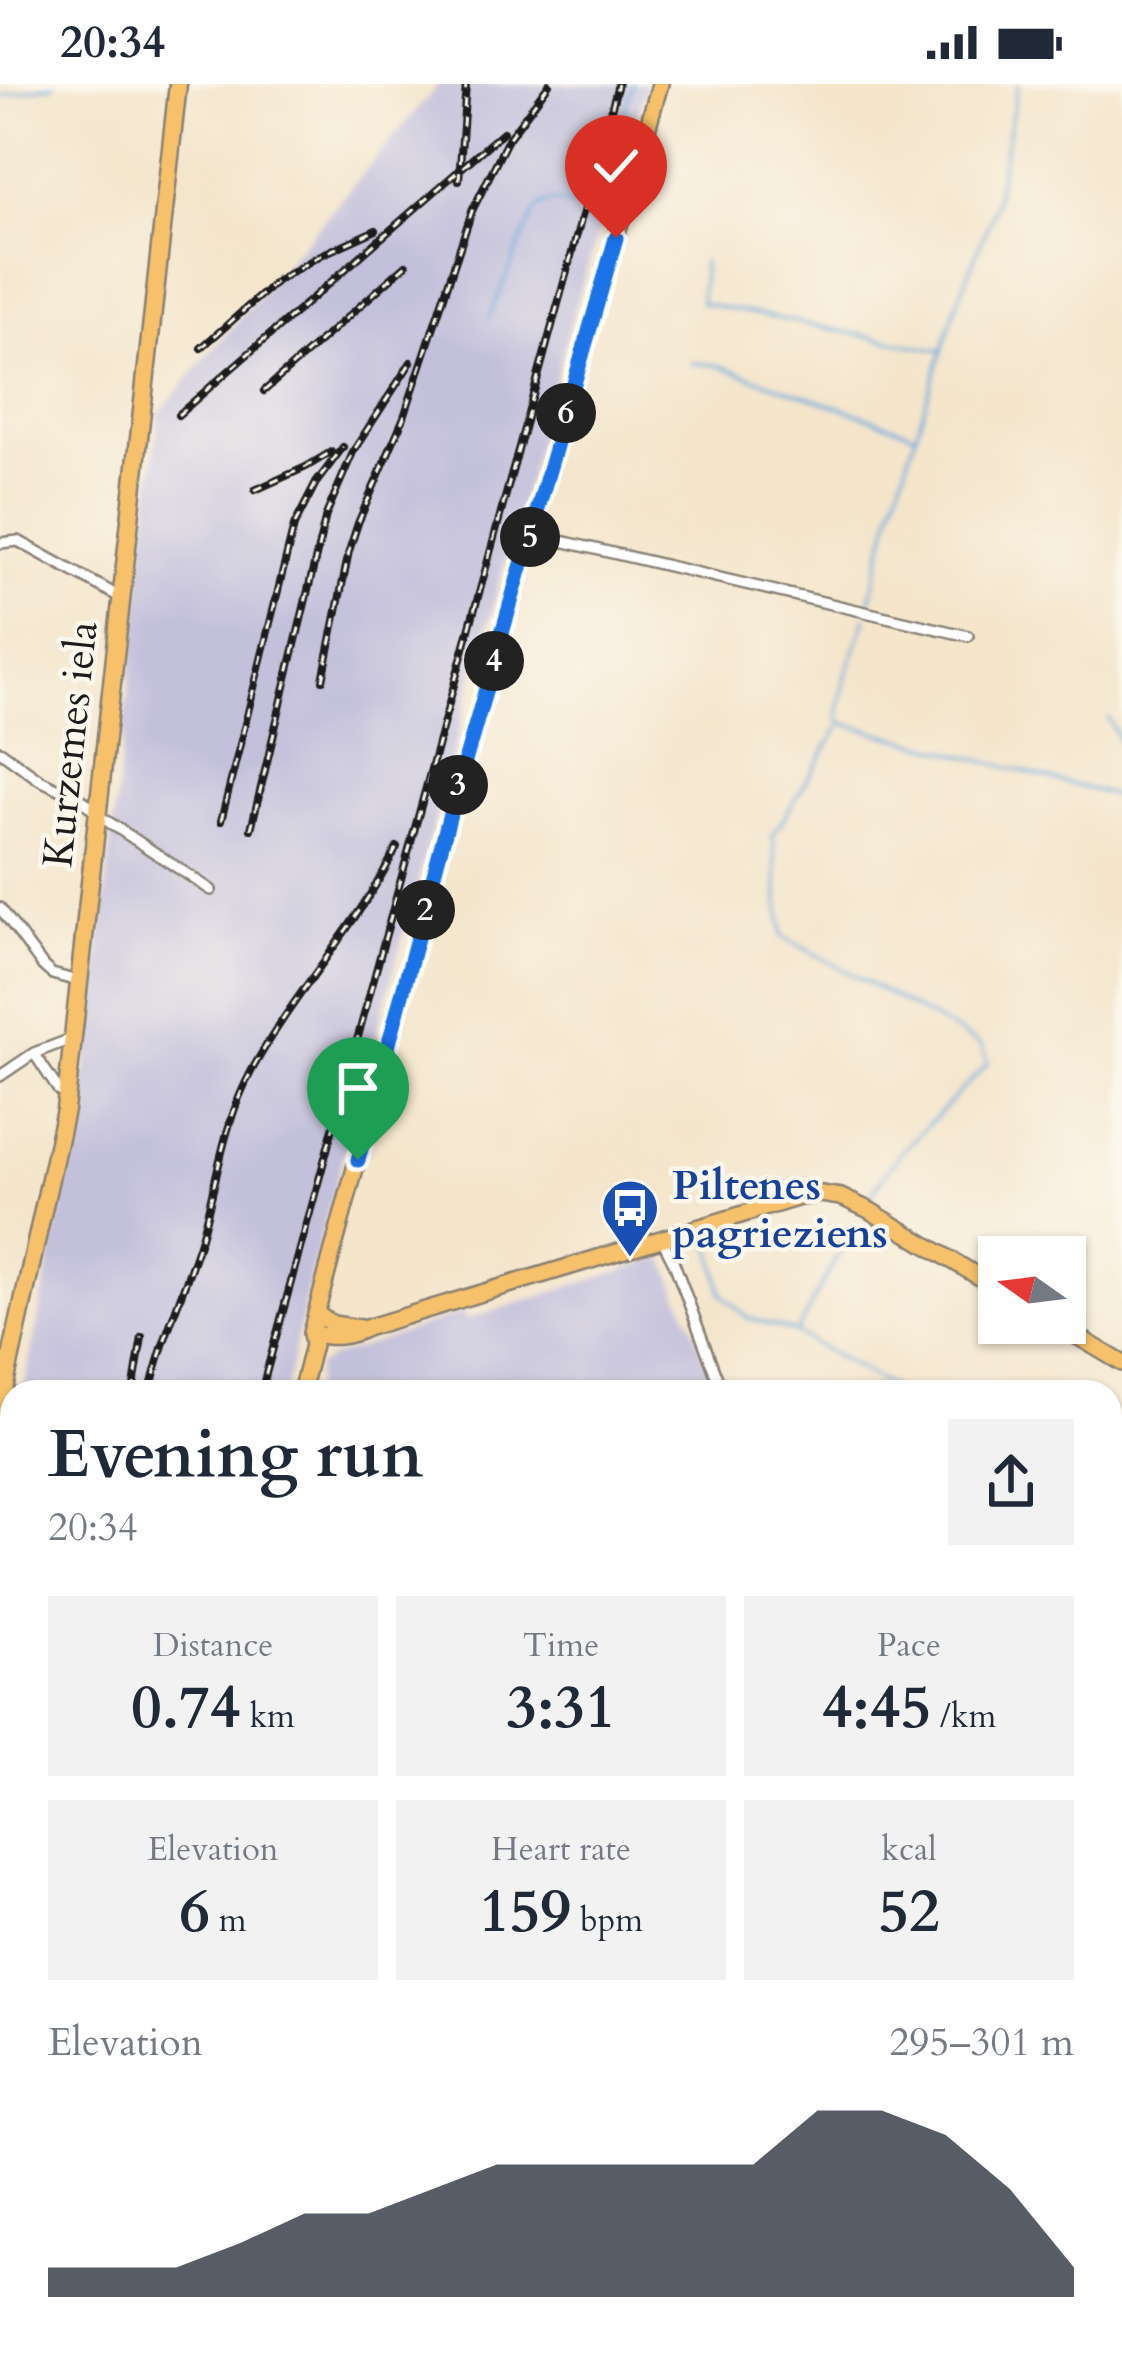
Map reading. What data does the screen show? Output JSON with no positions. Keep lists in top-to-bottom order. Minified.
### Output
{"streets":{"highway":["Kurzemes iela"]},"places":{"bus stop":["Piltenes pagrieziens"]},"north":"left","page":{"status":"20:34","pins":["6","5","4","3","2"],"heading":["Evening run","20:34"],"stats":[["Distance","0.74 km"],["Time","3:31"],["Pace","4:45 /km"],["Elevation","6 m"],["Heart rate","159 bpm"],["kcal","52"]],"chart":["Elevation","295–301 m"]}}
